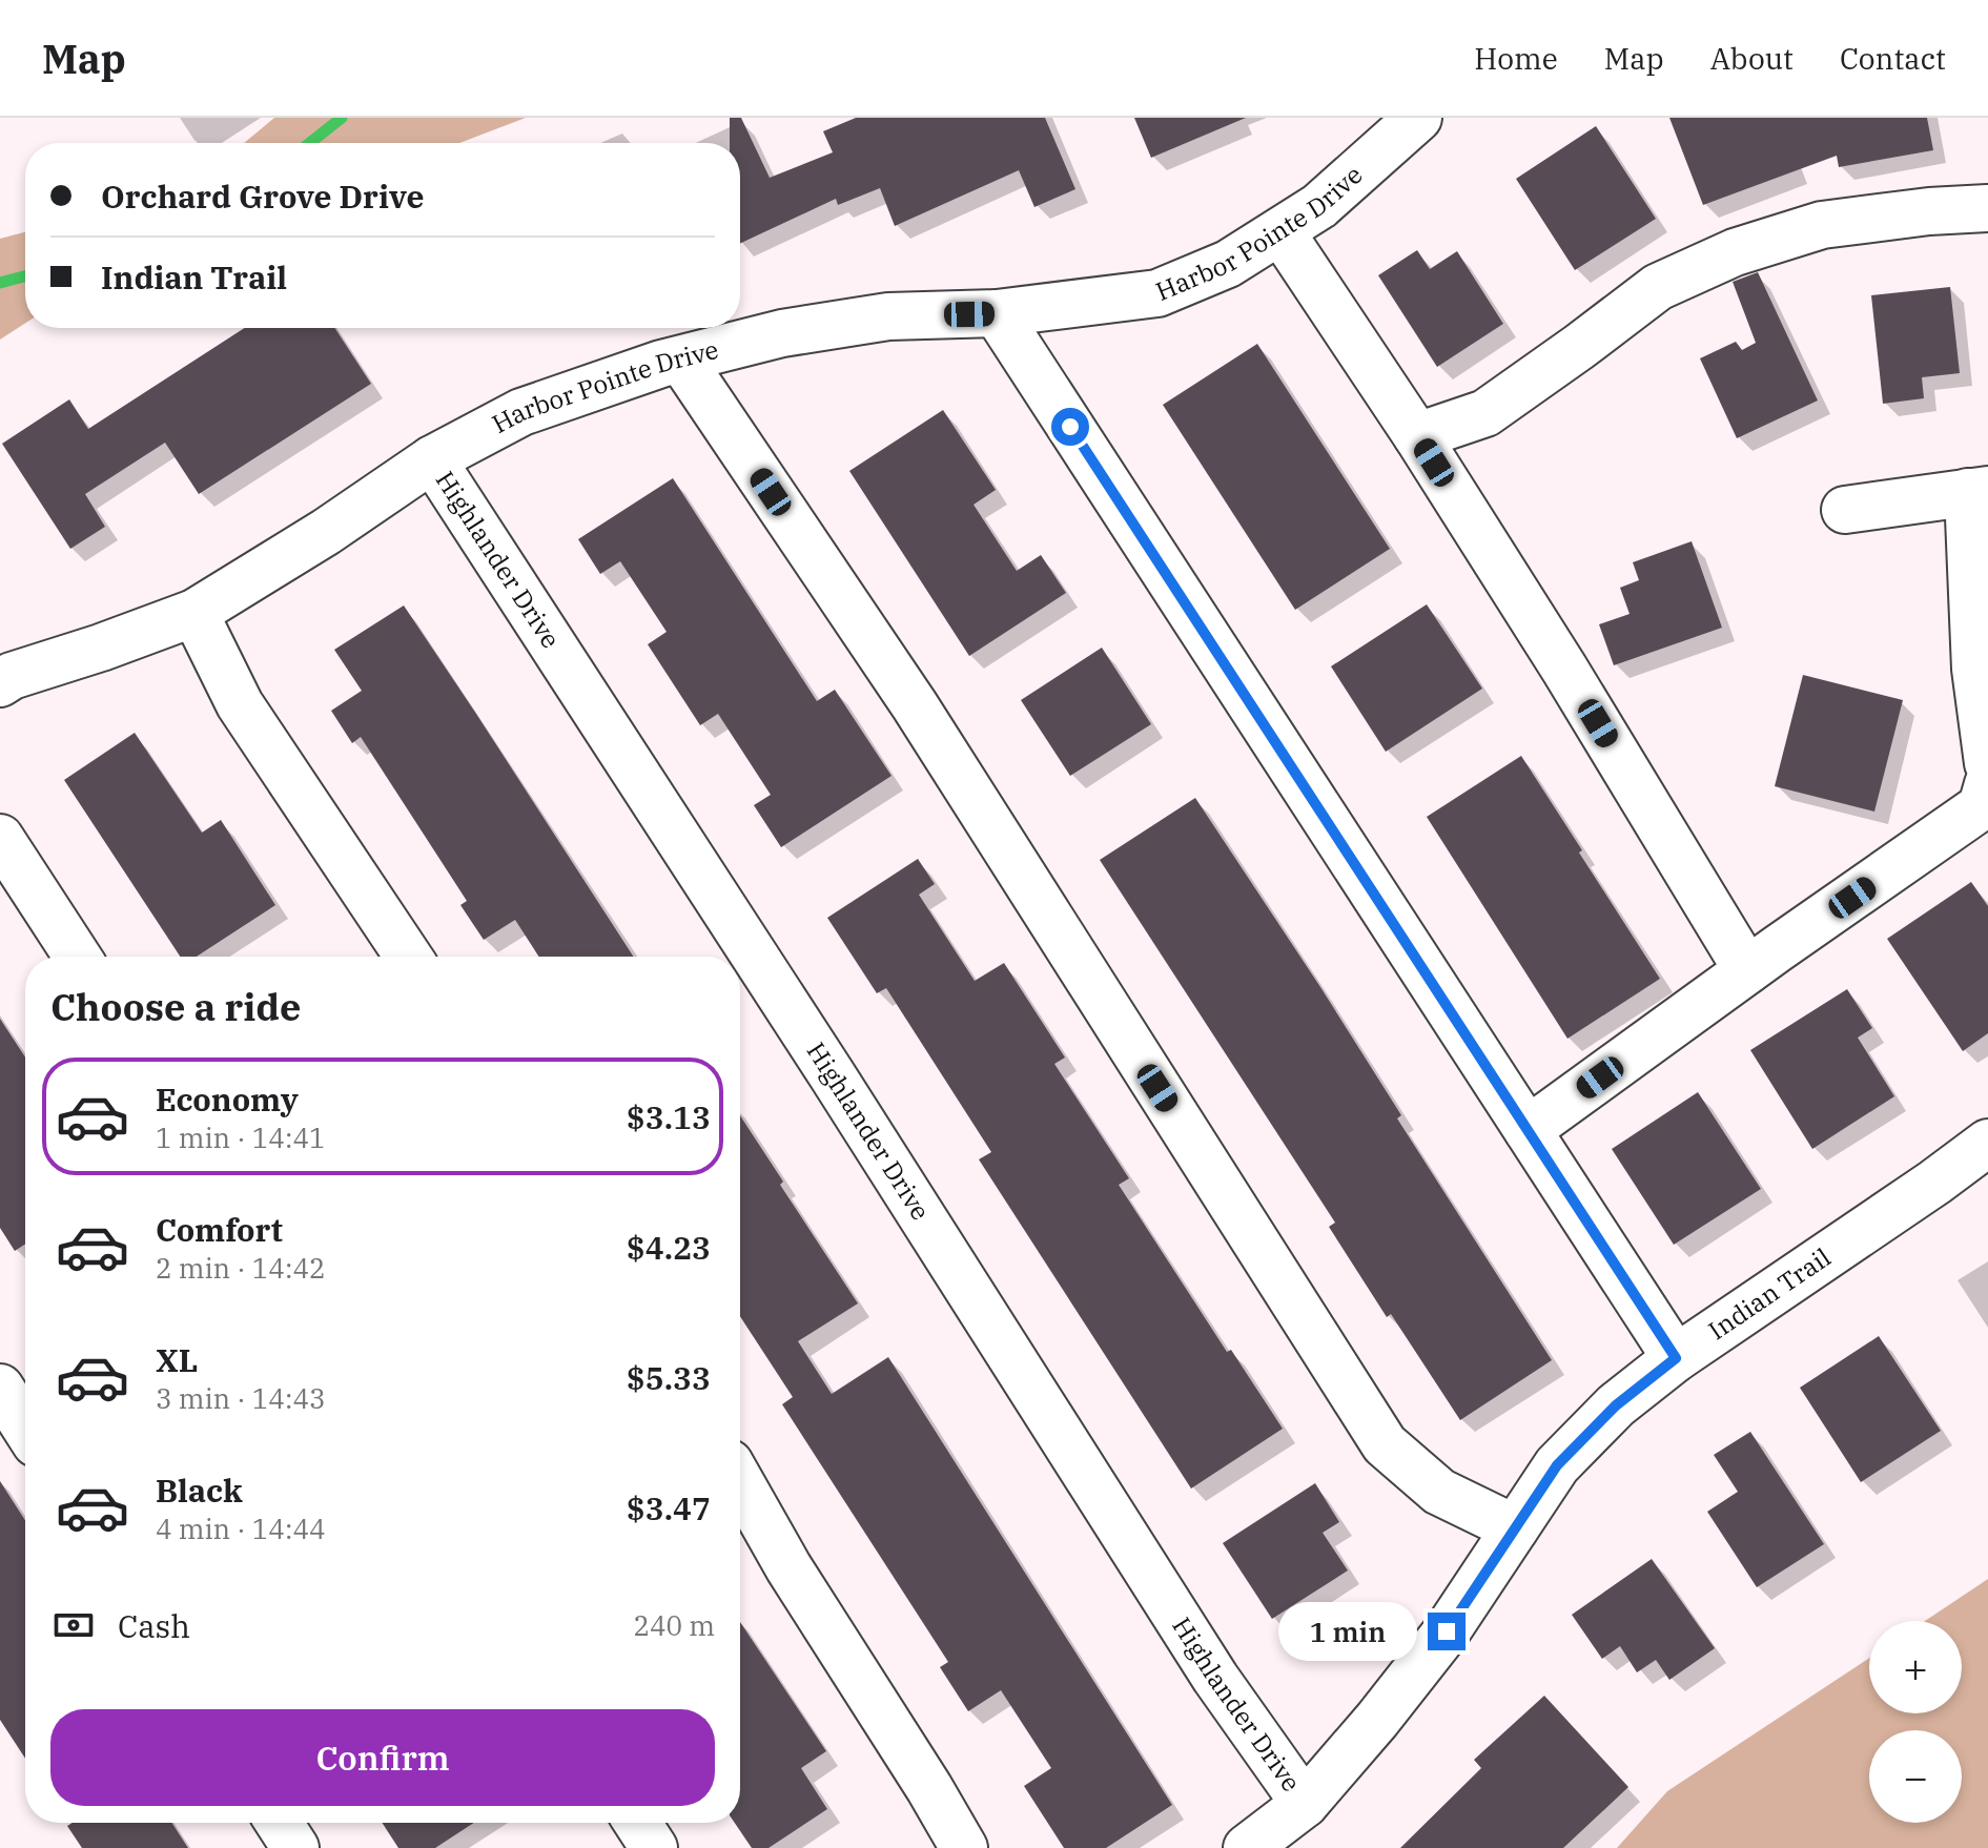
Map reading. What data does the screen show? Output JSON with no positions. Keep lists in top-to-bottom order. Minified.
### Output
{"streets":{"street":["Harbor Pointe Drive","Highlander Drive","Indian Trail"]},"crossings":[["Harbor Pointe Drive","Highlander Drive"],["Highlander Drive","Indian Trail"]],"page":{"header":"Map","nav":["Home","Map","About","Contact"],"banner":["Orchard Grove Drive","Indian Trail"],"heading":"Choose a ride","list":[{"name":"Economy","note":"1 min · 14:41","value":"$3.13"},{"name":"Comfort","note":"2 min · 14:42","value":"$4.23"},{"name":"XL","note":"3 min · 14:43","value":"$5.33"},{"name":"Black","note":"4 min · 14:44","value":"$3.47"}],"pay":["Cash","240 m"],"bubble":"1 min","map_buttons":["+","−"],"buttons":"Confirm"}}
